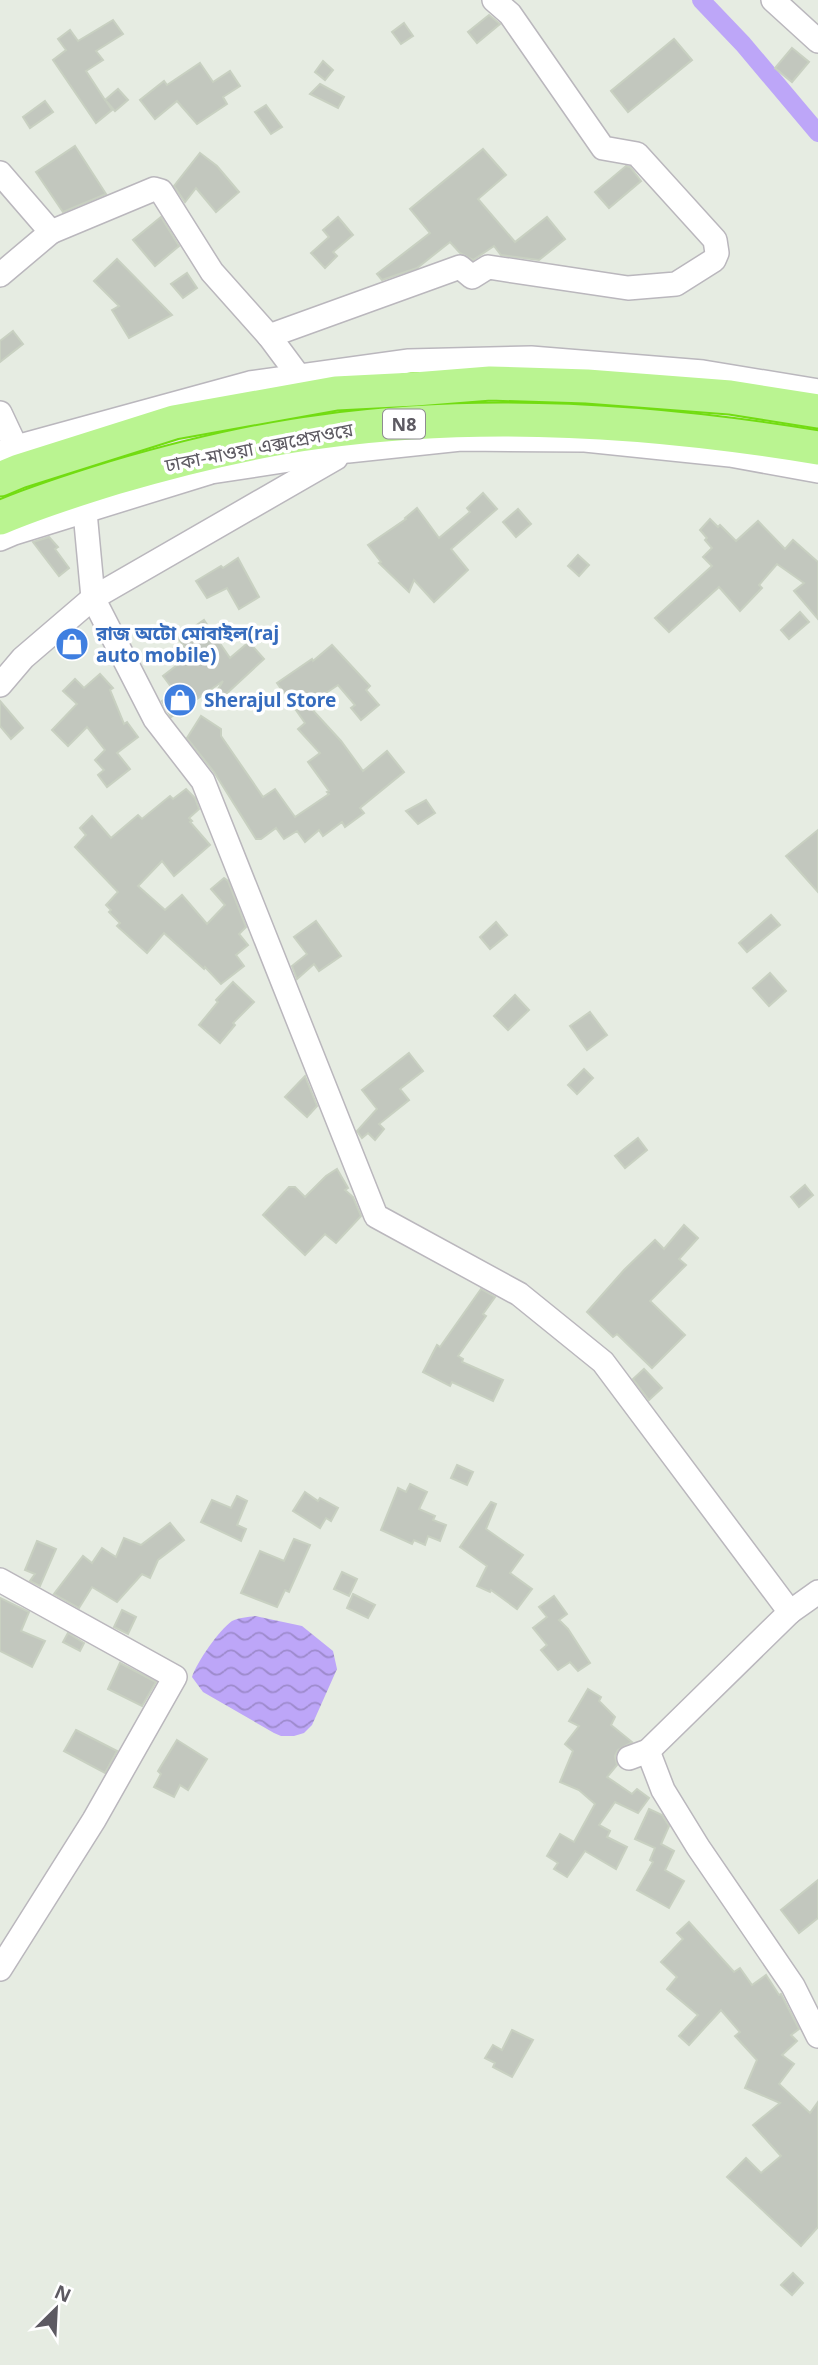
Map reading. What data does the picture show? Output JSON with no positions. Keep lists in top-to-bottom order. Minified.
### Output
{"streets":{"highway":["N8","ঢাকা-মাওয়া এক্সপ্রেসওয়ে"]},"places":{"shop":["রাজ অটো মোবাইল(raj auto mobile)","Sherajul Store"]},"north":"top right"}
